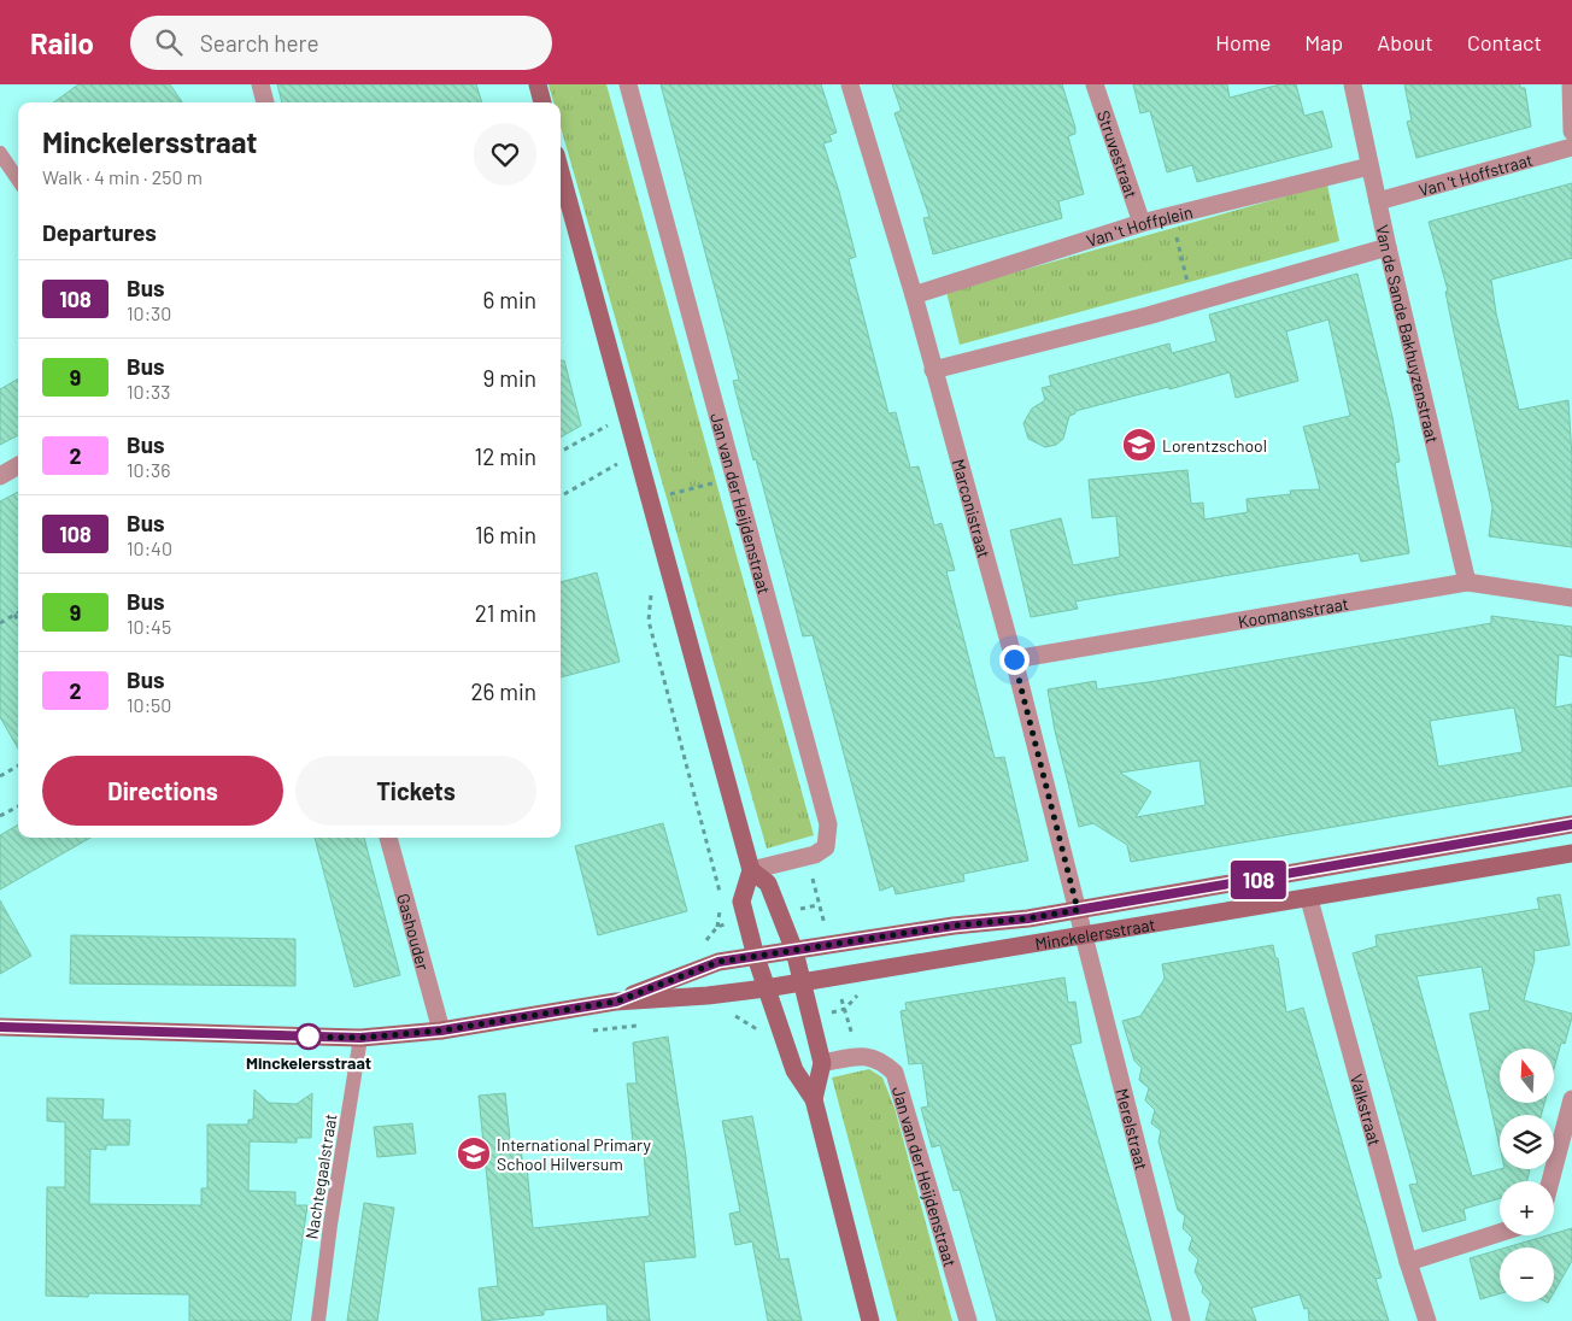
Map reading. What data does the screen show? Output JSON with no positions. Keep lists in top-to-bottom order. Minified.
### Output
{"streets":{"main road":["Minckelersstraat"],"street":["Struvestraat","Van 't Hoffstraat","Van 't Hoffplein","Van de Sande Bakhuyzenstraat","Jan van der Heijdenstraat","Marconistraat","Koomansstraat","Gashouder","Valkstraat","Merelstraat"],"lane":["Nachtegaalstraat"]},"crossings":[["Struvestraat","Van 't Hoffplein"],["Van 't Hoffstraat","Van de Sande Bakhuyzenstraat"],["Van 't Hoffplein","Van de Sande Bakhuyzenstraat"],["Van 't Hoffplein","Marconistraat"],["Van de Sande Bakhuyzenstraat","Koomansstraat"],["Marconistraat","Koomansstraat"],["Marconistraat","Minckelersstraat"],["Marconistraat","Merelstraat"],["Gashouder","Minckelersstraat"],["Minckelersstraat","Valkstraat"],["Minckelersstraat","Merelstraat"],["Minckelersstraat","Nachtegaalstraat"]],"places":{"school or university":["Lorentzschool","International Primary School Hilversum"],"other":["Minckelersstraat"]},"lines":["bus line 108"],"north":"top","page":{"header":"Railo","search":"Search here","nav":["Home","Map","About","Contact"],"on_map":"108","heading":[["Minckelersstraat","Walk · 4 min · 250 m"],"Departures"],"list":[{"mark":"108","name":"Bus","note":"10:30","value":"6 min"},{"mark":"9","name":"Bus","note":"10:33","value":"9 min"},{"mark":"2","name":"Bus","note":"10:36","value":"12 min"},{"mark":"108","name":"Bus","note":"10:40","value":"16 min"},{"mark":"9","name":"Bus","note":"10:45","value":"21 min"},{"mark":"2","name":"Bus","note":"10:50","value":"26 min"}],"buttons":["Directions","Tickets"],"map_buttons":["+","−"]}}
